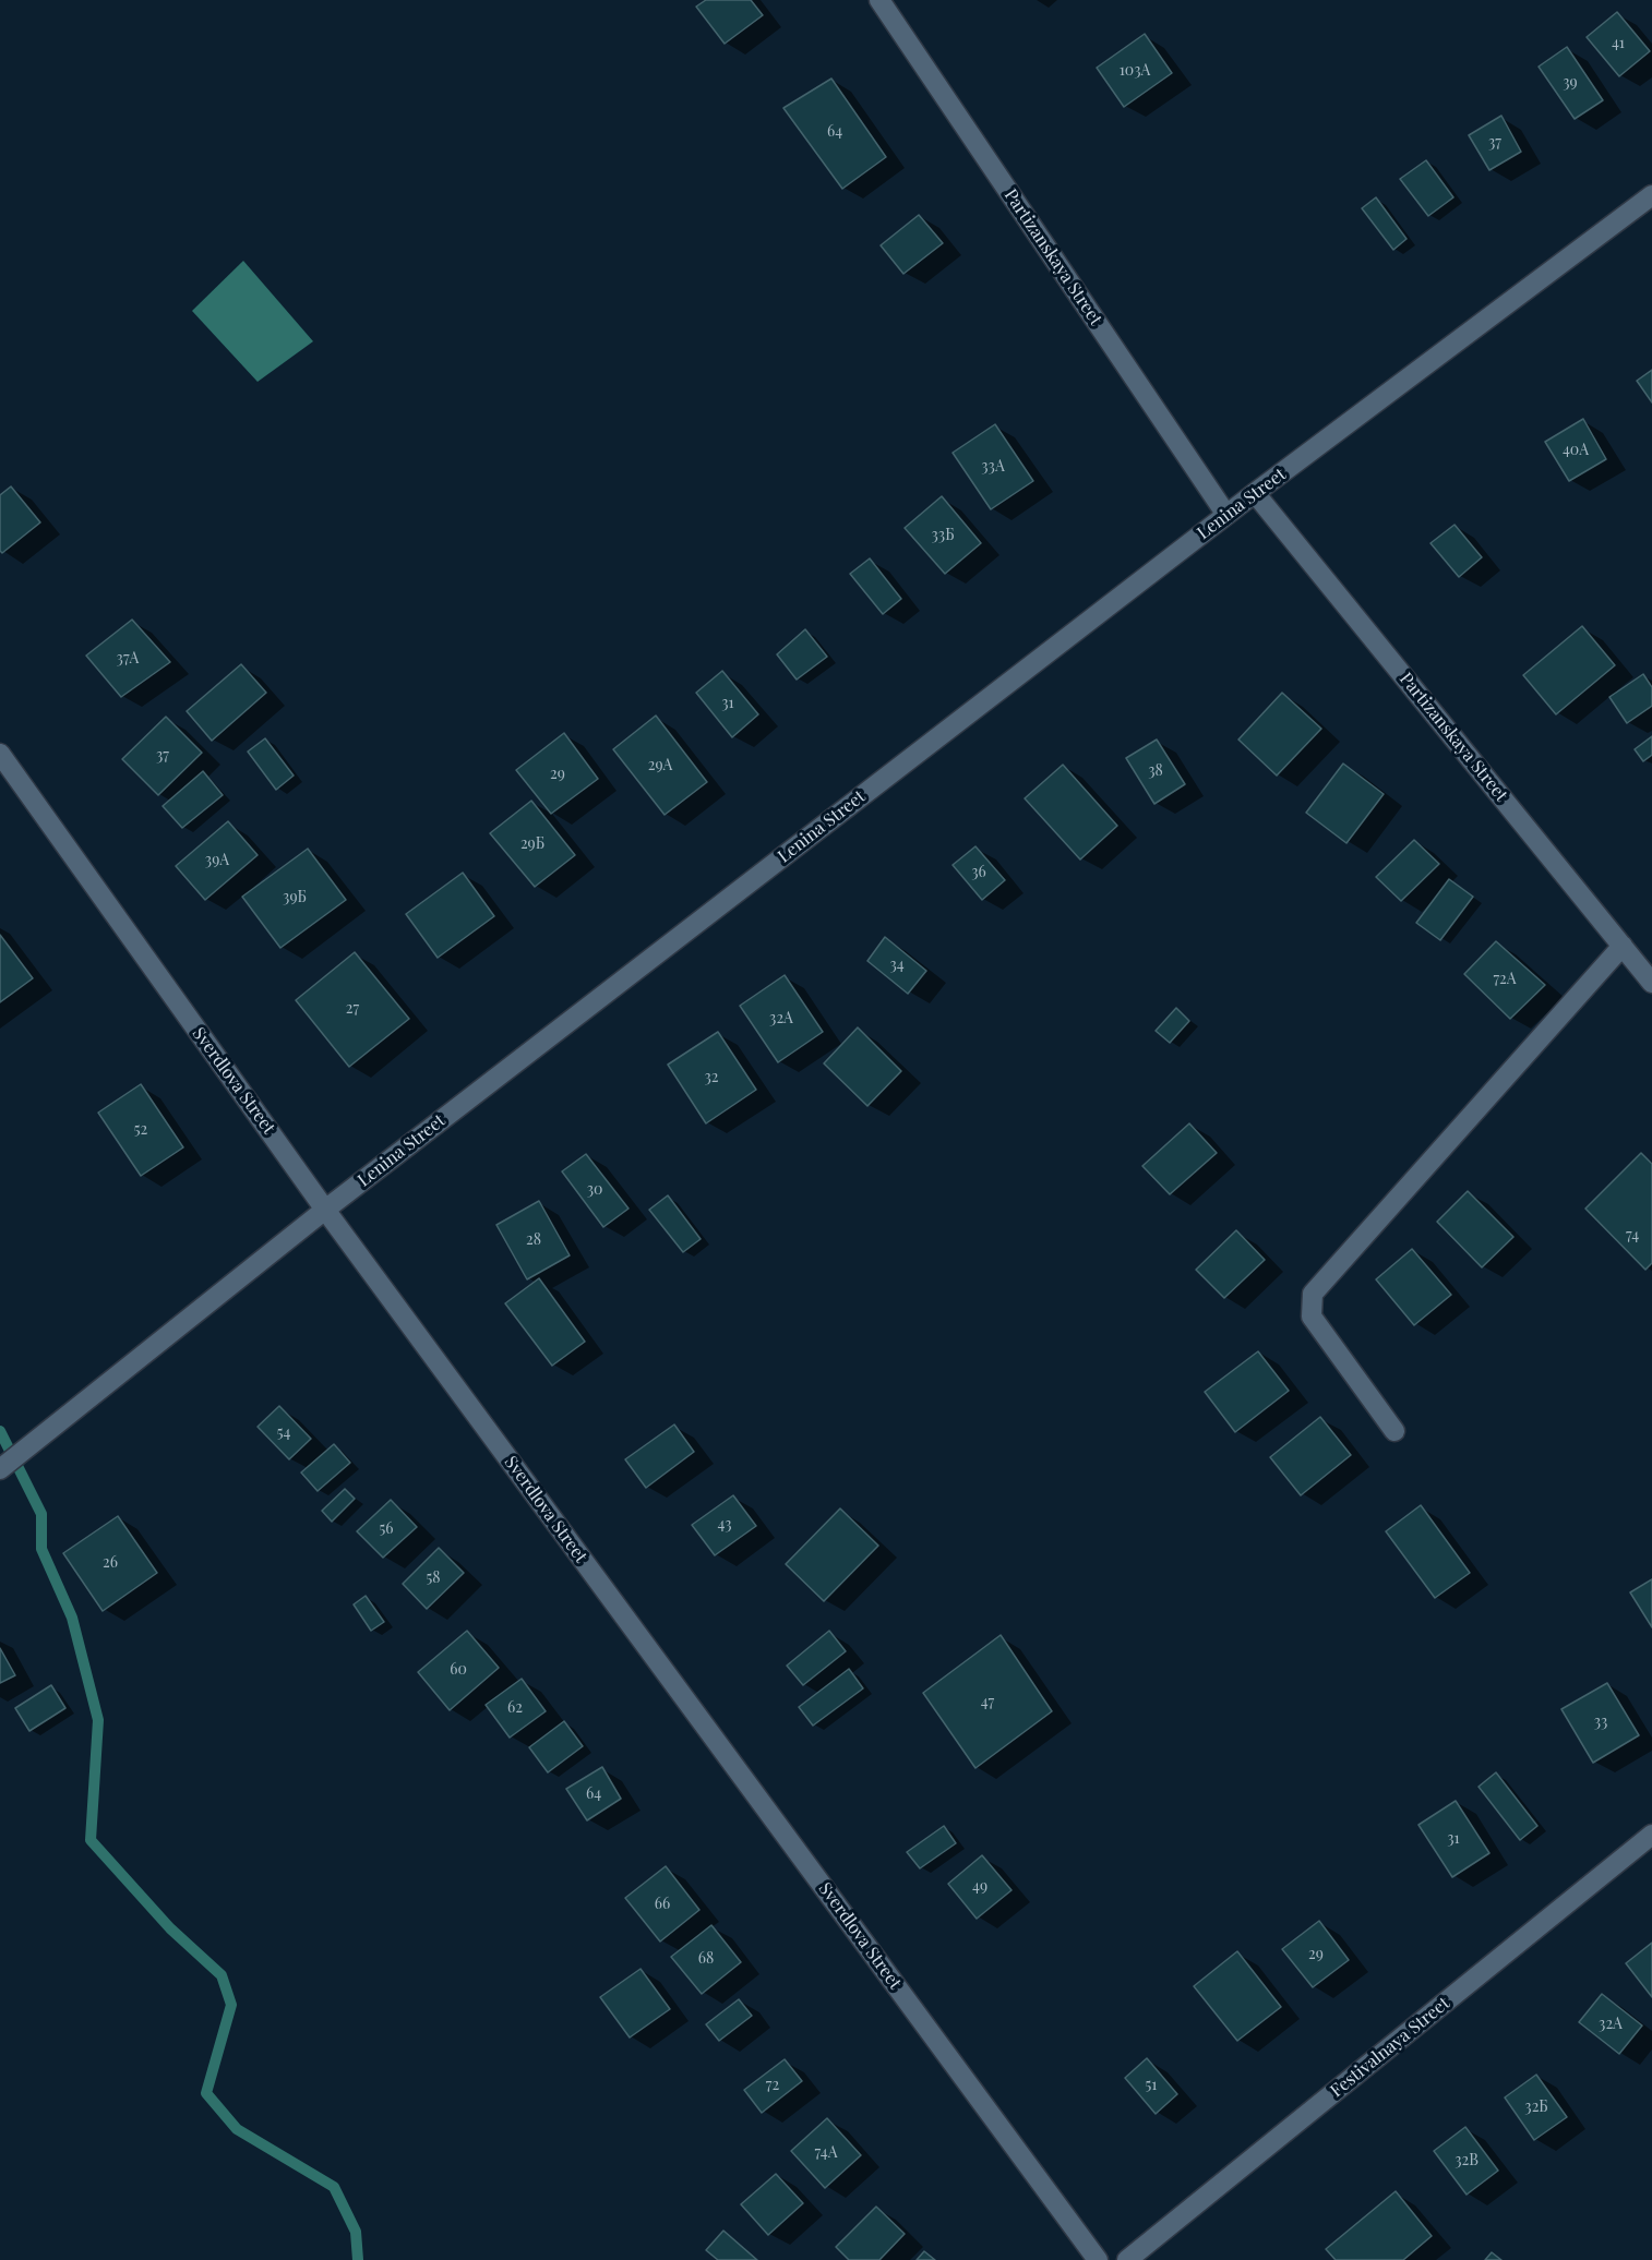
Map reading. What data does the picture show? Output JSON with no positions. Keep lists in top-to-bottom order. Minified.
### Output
{"streets":{"street":["Partizanskaya Street","Lenina Street","Sverdlova Street","Festivalnaya Street"]},"crossings":[["Partizanskaya Street","Lenina Street"],["Lenina Street","Sverdlova Street"]],"house_numbers":["41","103А","39","64","37","40А","33А","33Б","37А","31","37","29А","38","29","29Б","39А","36","39Б","34","72А","27","32А","32","52","30","74","28","54","43","56","26","58","60","47","62","33","64","31","49","66","29","68","32А","72","51","32Б","74А","32В"]}
